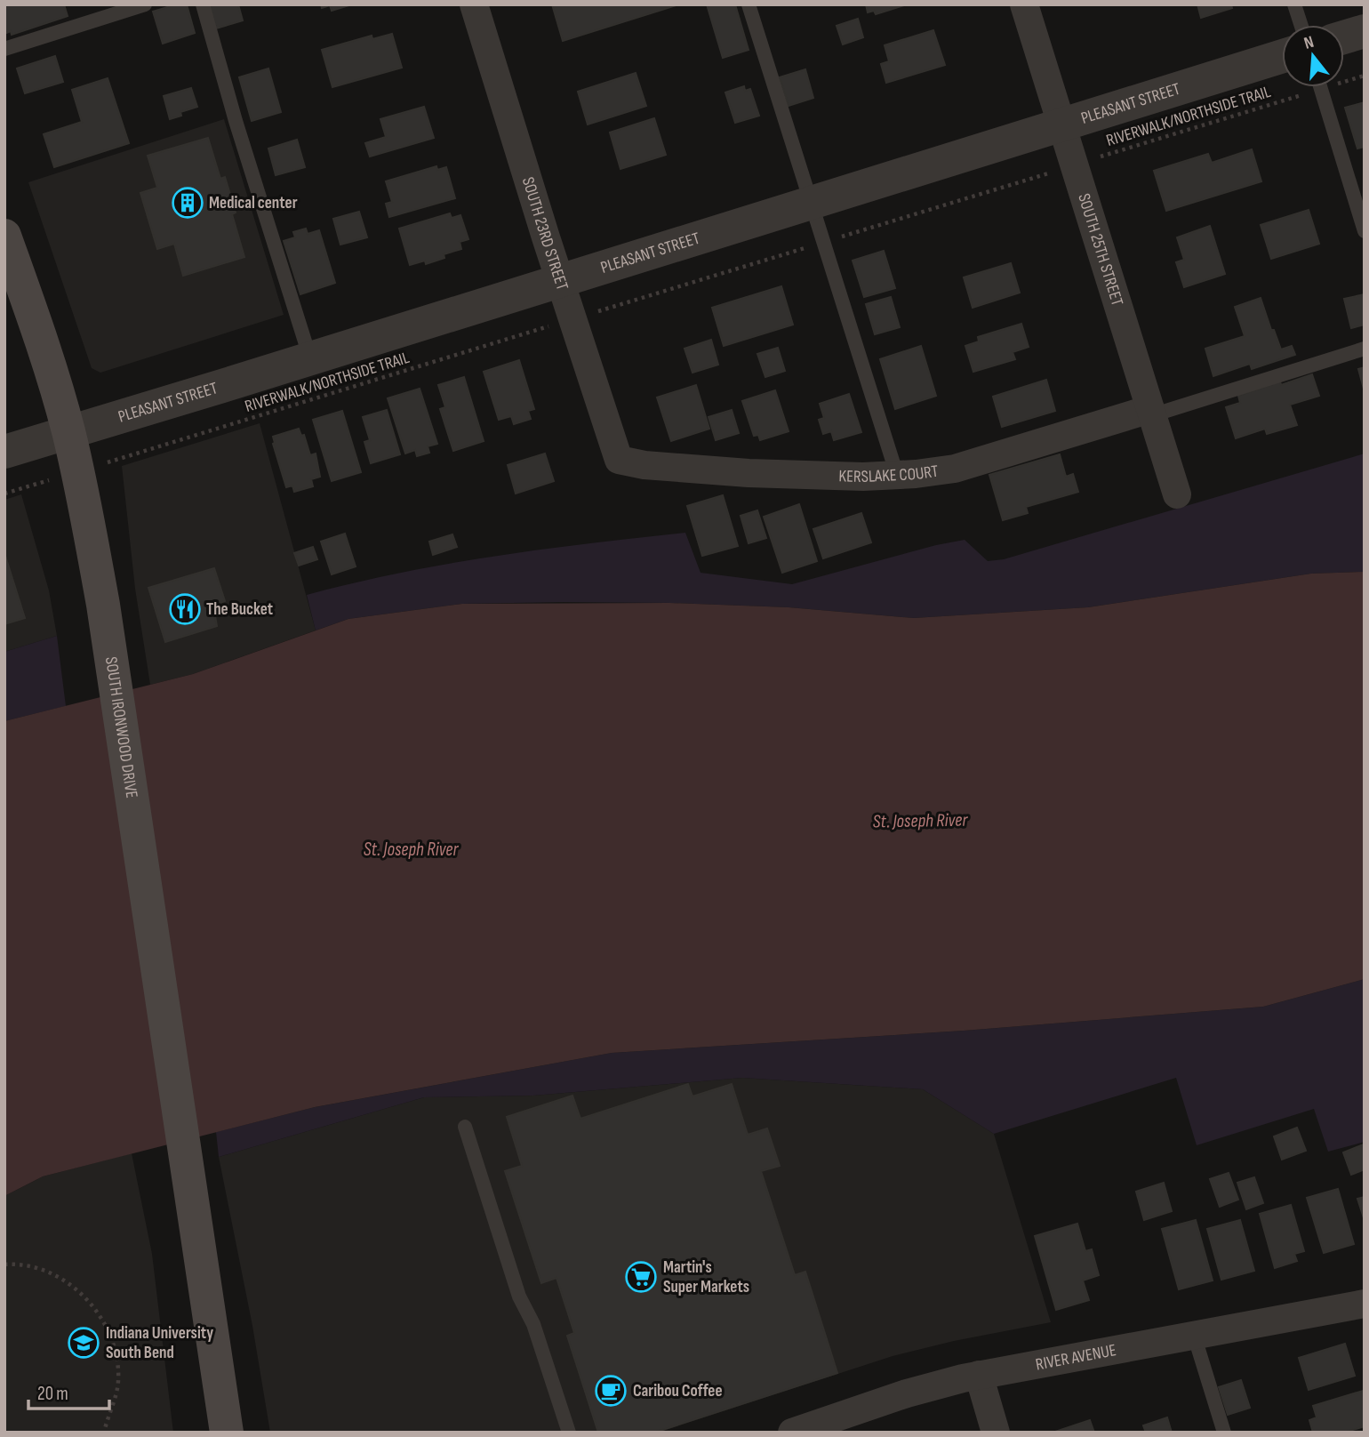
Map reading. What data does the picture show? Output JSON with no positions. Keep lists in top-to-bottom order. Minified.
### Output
{"streets":{"main road":["SOUTH IRONWOOD DRIVE"],"street":["PLEASANT STREET","SOUTH 23RD STREET","SOUTH 25TH STREET","KERSLAKE COURT","RIVER AVENUE"],"path":["RIVERWALK/NORTHSIDE TRAIL"]},"crossings":[["PLEASANT STREET","SOUTH 23RD STREET"],["PLEASANT STREET","SOUTH 25TH STREET"],["PLEASANT STREET","SOUTH IRONWOOD DRIVE"],["SOUTH 23RD STREET","KERSLAKE COURT"],["SOUTH 25TH STREET","KERSLAKE COURT"]],"water":["St. Joseph River"],"places":{"building":["Medical center"],"restaurant":["The Bucket"],"supermarket":["Martin's Super Markets"],"school or university":["Indiana University South Bend"],"cafe":["Caribou Coffee"]},"scale_bar":"20 m","north":"top"}
